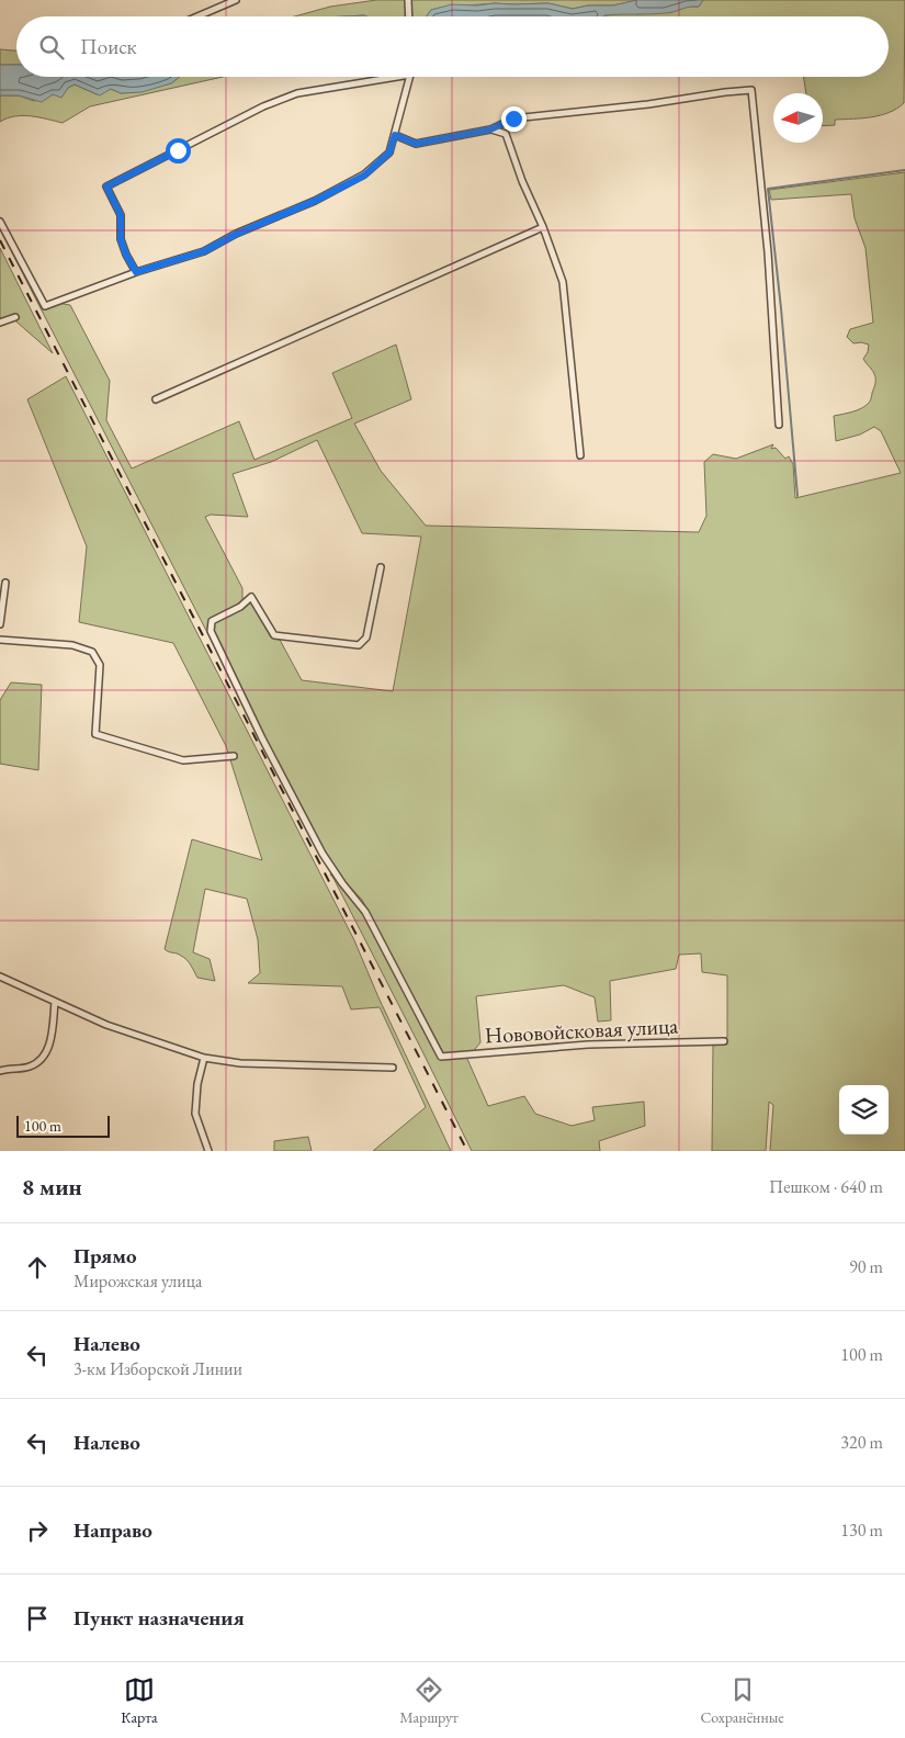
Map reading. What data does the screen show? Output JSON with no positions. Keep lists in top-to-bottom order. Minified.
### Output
{"streets":{"street":["Нововойсковая улица"]},"scale_bar":"100 m","north":"left","page":{"search":"Поиск","scale":"100 m","heading":["8 мин","Пешком · 640 m"],"list":[["Прямо","Мирожская улица","90 m"],["Налево","3-км Изборской Линии","100 m"],["Налево","320 m"],["Направо","130 m"],"Пункт назначения"],"nav":["Карта","Маршрут","Сохранённые"]}}
